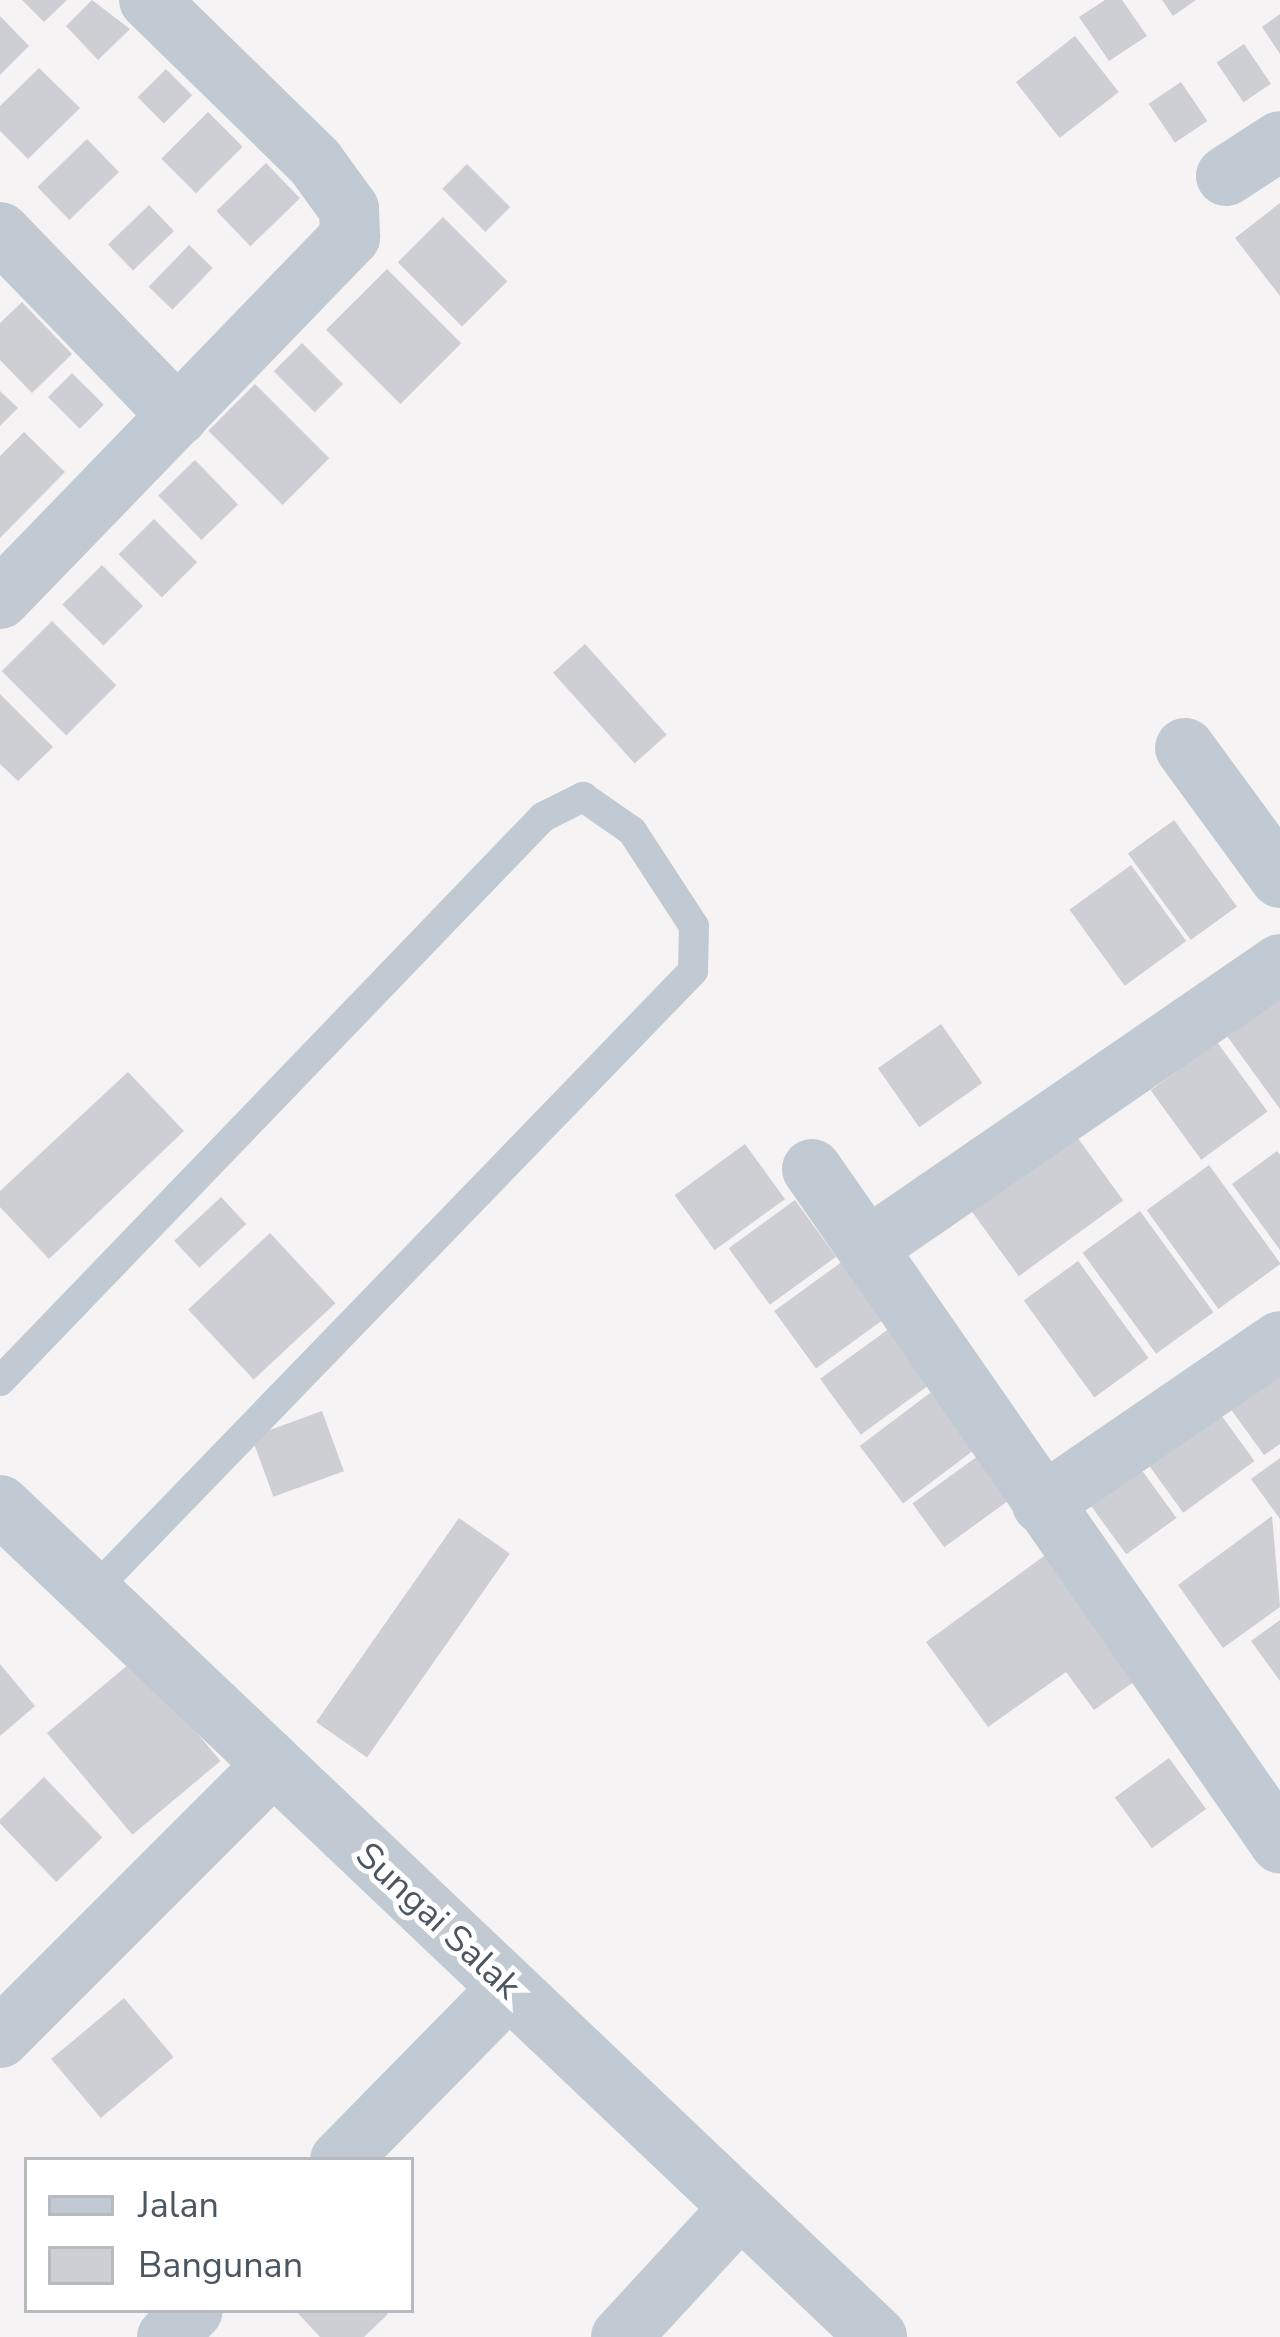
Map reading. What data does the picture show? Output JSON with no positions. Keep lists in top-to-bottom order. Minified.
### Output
{"streets":{"street":["Sungai Salak"]},"legend":["Jalan","Bangunan"]}
